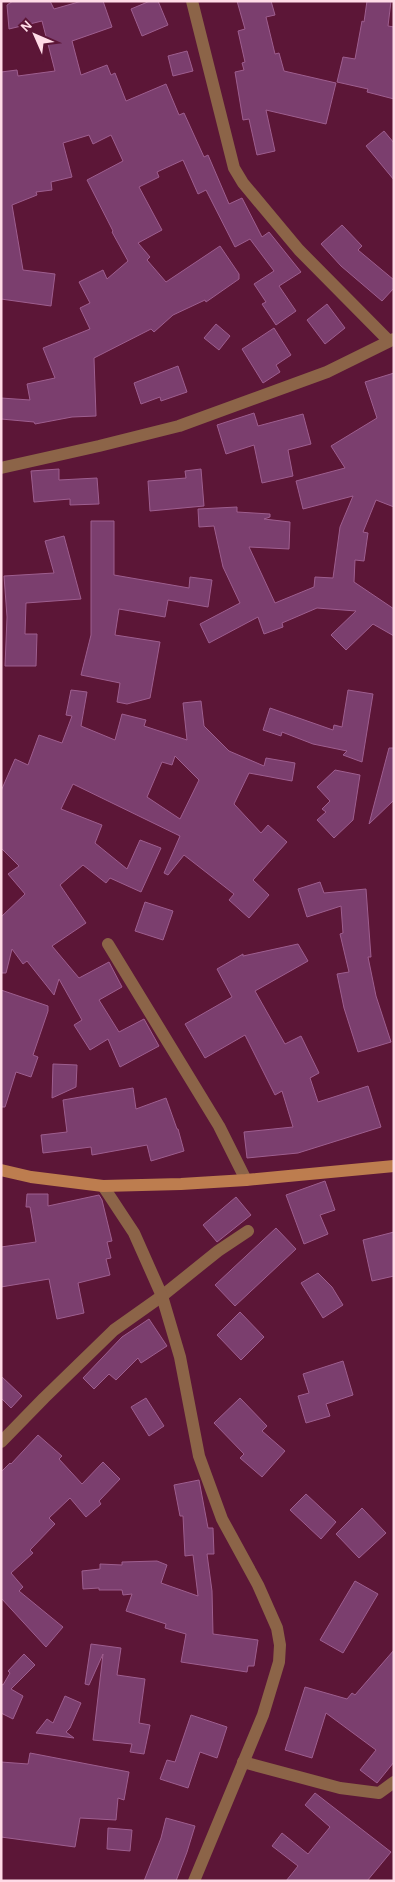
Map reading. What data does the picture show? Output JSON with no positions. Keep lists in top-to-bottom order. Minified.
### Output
{"north":"top left"}
